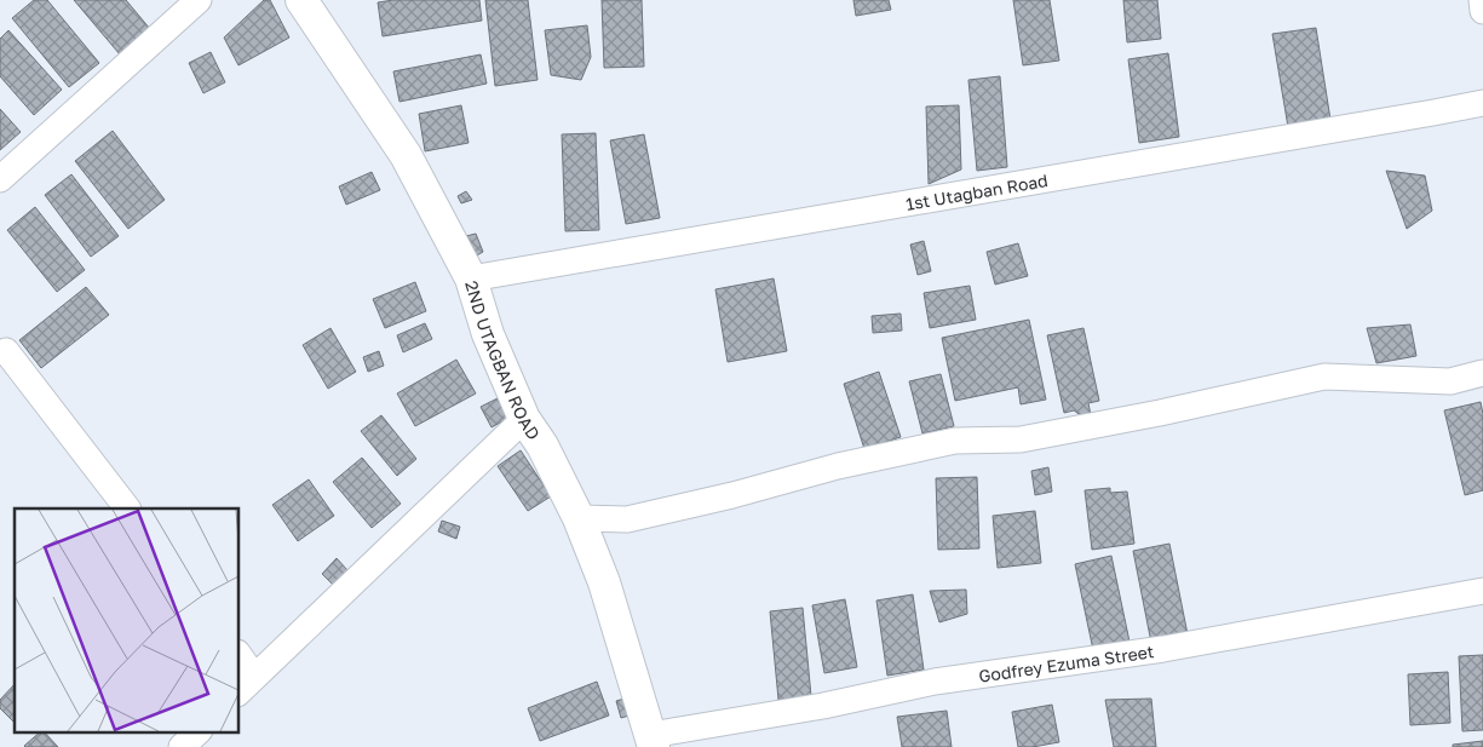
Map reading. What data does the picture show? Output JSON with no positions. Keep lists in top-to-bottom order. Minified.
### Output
{"streets":{"street":["1st Utagban Road","2ND UTAGBAN ROAD","Godfrey Ezuma Street"]},"crossings":[["1st Utagban Road","2ND UTAGBAN ROAD"],["2ND UTAGBAN ROAD","Godfrey Ezuma Street"]]}
